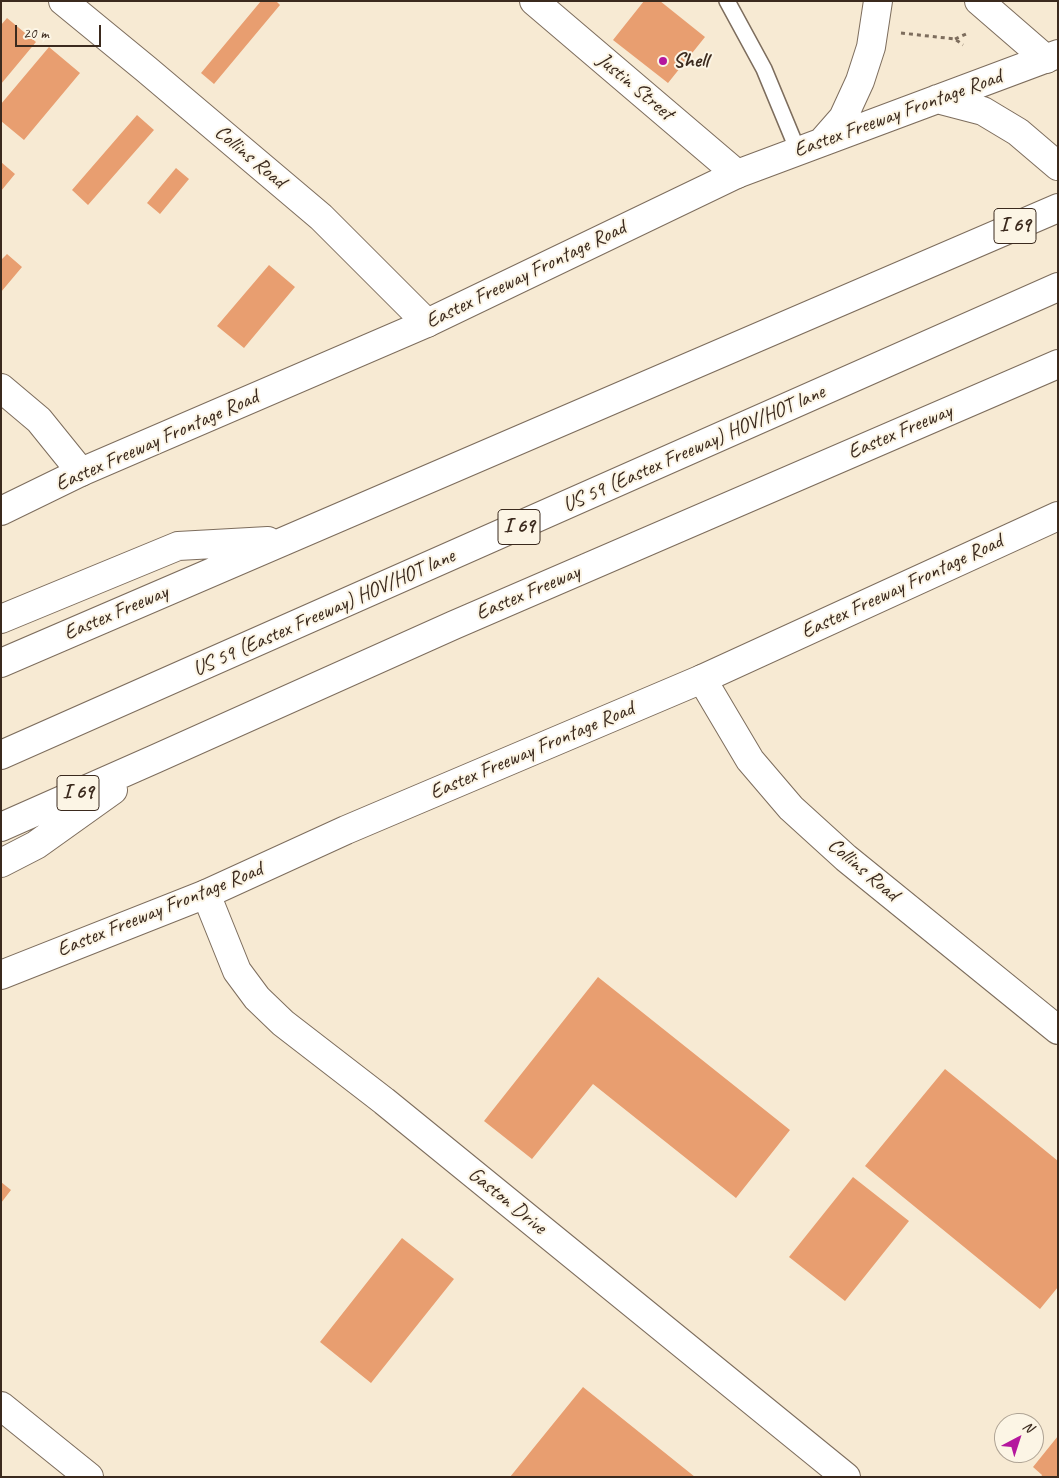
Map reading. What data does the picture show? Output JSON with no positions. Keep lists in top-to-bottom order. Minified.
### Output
{"streets":{"main road":["Justin Street","Eastex Freeway Frontage Road","Collins Road","I 69","Eastex Freeway","US 59 (Eastex Freeway) HOV/HOT lane","Gaston Drive"]},"crossings":[["Justin Street","Eastex Freeway Frontage Road"],["Eastex Freeway Frontage Road","Collins Road"],["Eastex Freeway Frontage Road","Gaston Drive"]],"places":["Shell"],"scale_bar":"20 m","north":"top right"}
